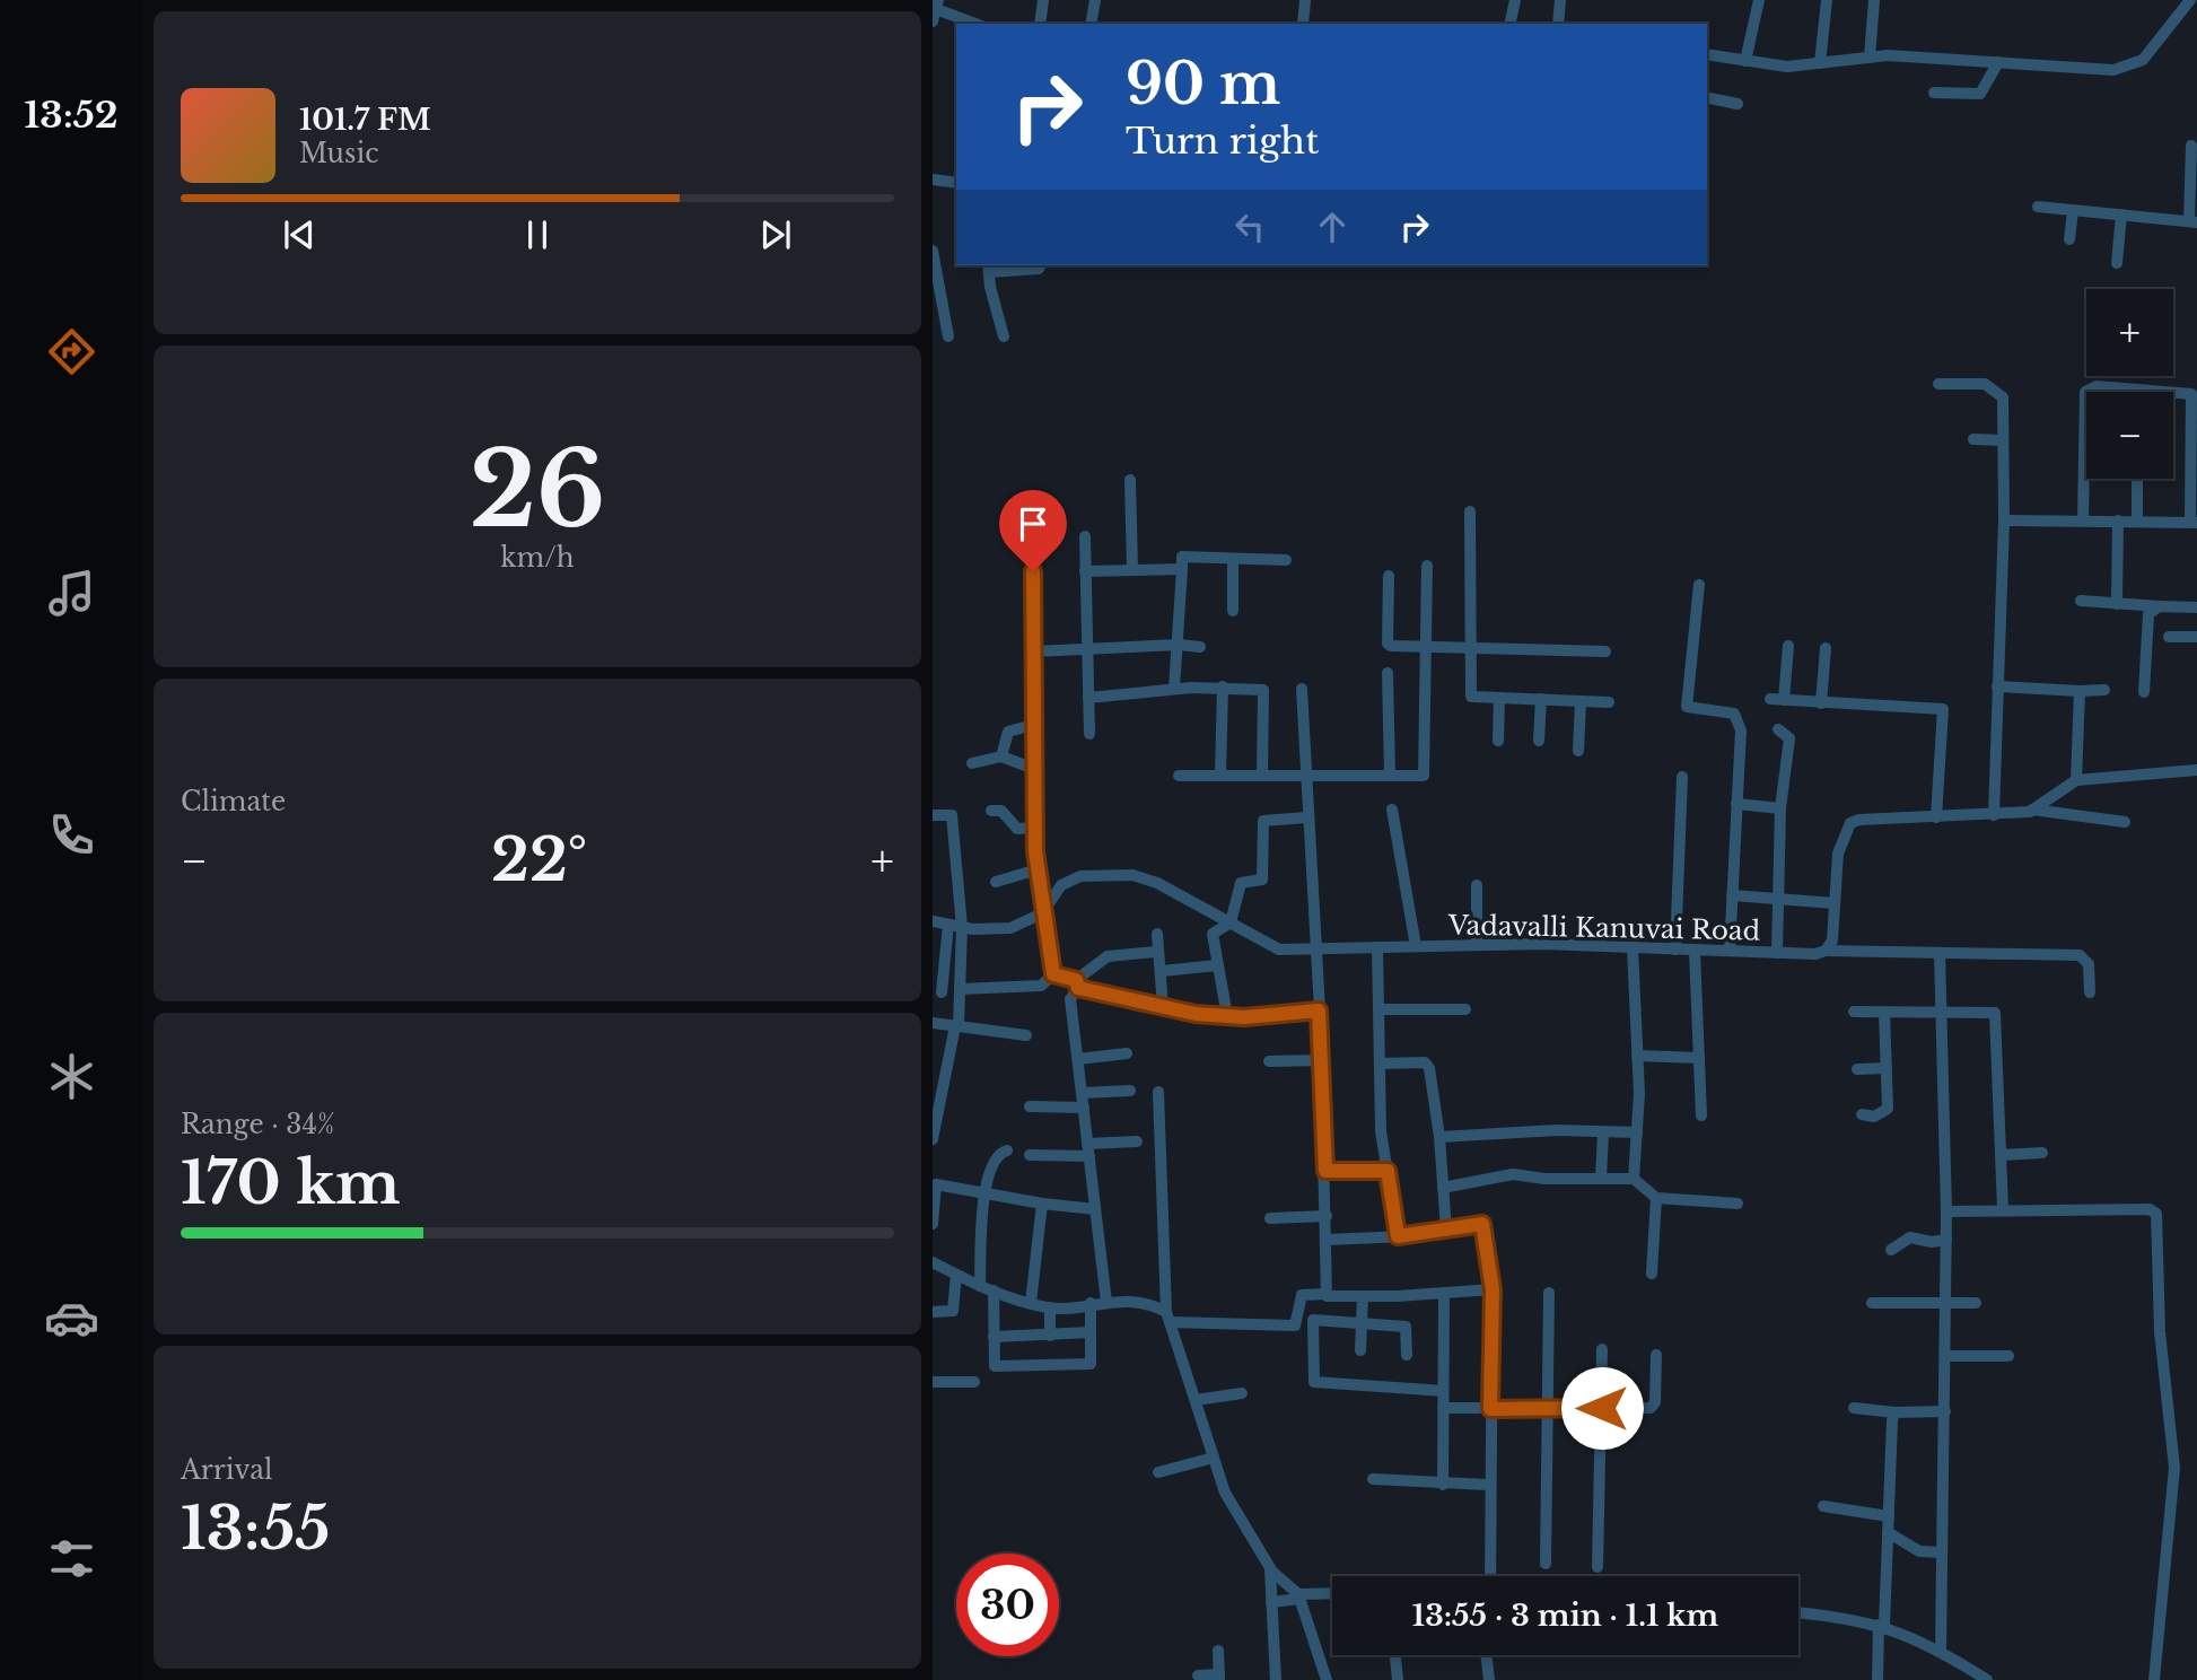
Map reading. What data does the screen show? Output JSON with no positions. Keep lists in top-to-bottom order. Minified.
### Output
{"streets":{"street":["Vadavalli Kanuvai Road"]},"page":{"tabs":"13:52","turn":["90 m","Turn right"],"song":["101.7 FM","Music"],"map_buttons":["+","−"],"tile":[["26","km/h"],"Climate",["Range · 34%","170 km"],["Arrival","13:55"]],"heat":["−","22°","+"],"limit":"30","trip":"13:55 · 3 min · 1.1 km"}}
